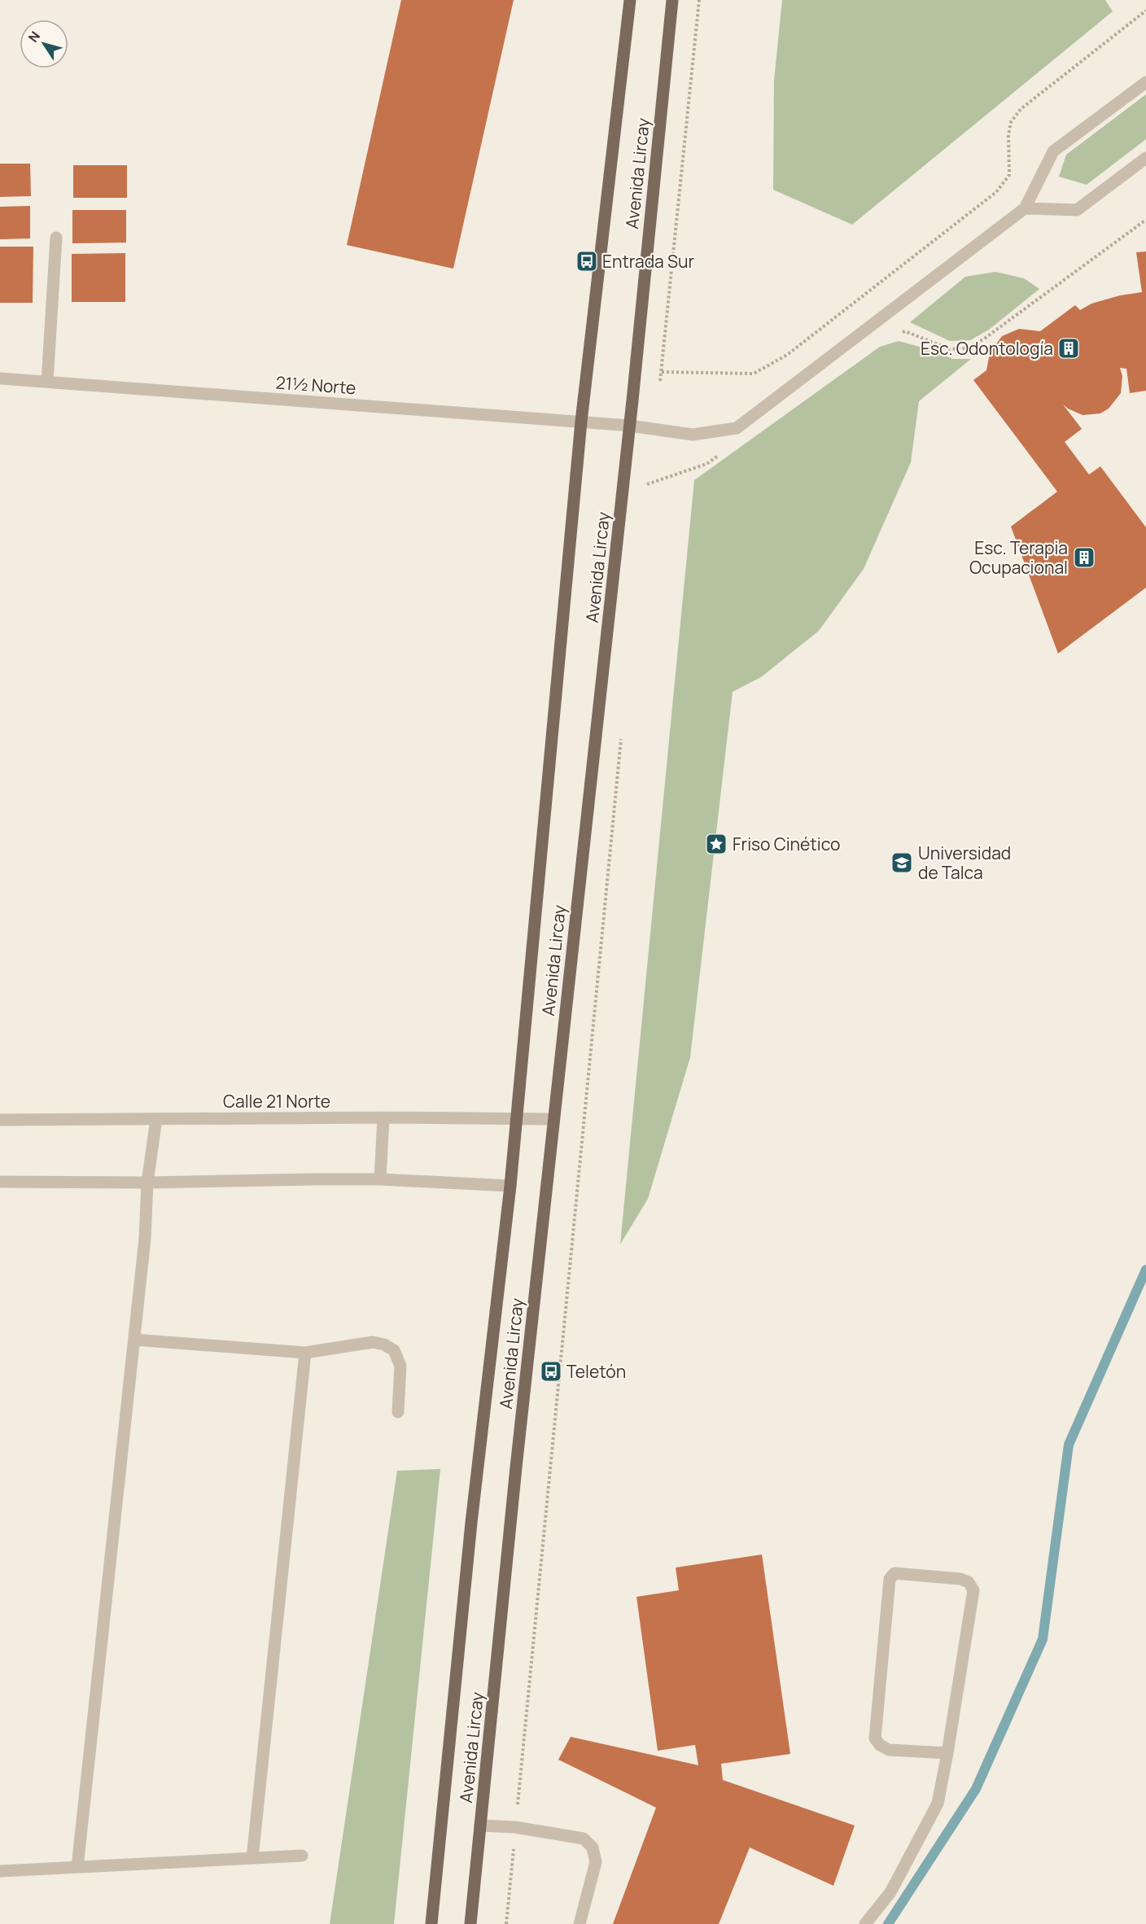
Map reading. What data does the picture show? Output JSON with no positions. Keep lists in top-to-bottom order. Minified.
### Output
{"streets":{"main road":["Avenida Lircay"],"street":["21½ Norte","Calle 21 Norte"]},"crossings":[["Avenida Lircay","21½ Norte"],["Avenida Lircay","Calle 21 Norte"]],"places":{"bus stop":["Entrada Sur","Teletón"],"building":["Esc. Odontología","Esc. Terapia Ocupacional"],"place":["Friso Cinético"],"school or university":["Universidad de Talca"]},"north":"top left"}
